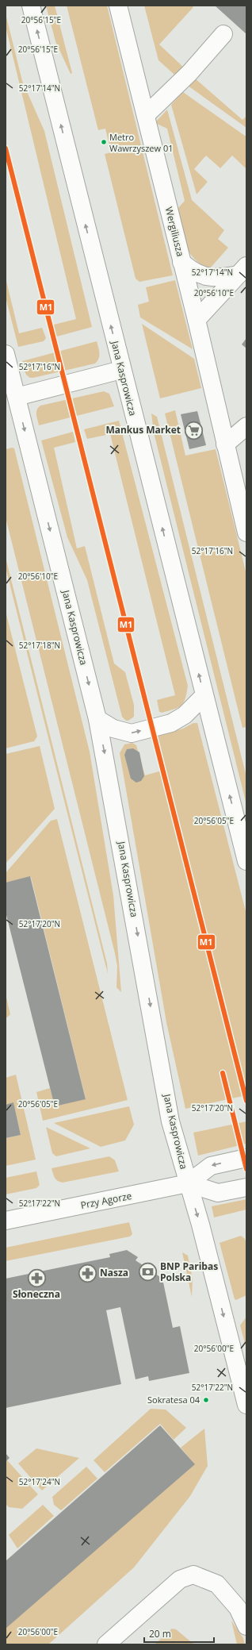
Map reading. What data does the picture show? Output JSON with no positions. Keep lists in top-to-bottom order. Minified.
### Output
{"streets":{"main road":["Wergiliusza","Jana Kasprowicza","Przy Agorze"]},"crossings":[["Jana Kasprowicza","Przy Agorze"]],"places":{"other":["Metro Wawrzyszew 01","Sokratesa 04"],"supermarket":["Mankus Market"],"bank":["BNP Paribas Polska"],"pharmacy":["Nasza","Słoneczna"]},"lines":["transit line M1"],"scale_bar":"20 m","coordinates":["20°56'15\"E","52°17'14\"N","20°56'10\"E","52°17'16\"N","52°17'18\"N","20°56'05\"E","52°17'20\"N","52°17'22\"N","20°56'00\"E","52°17'24\"N"]}
